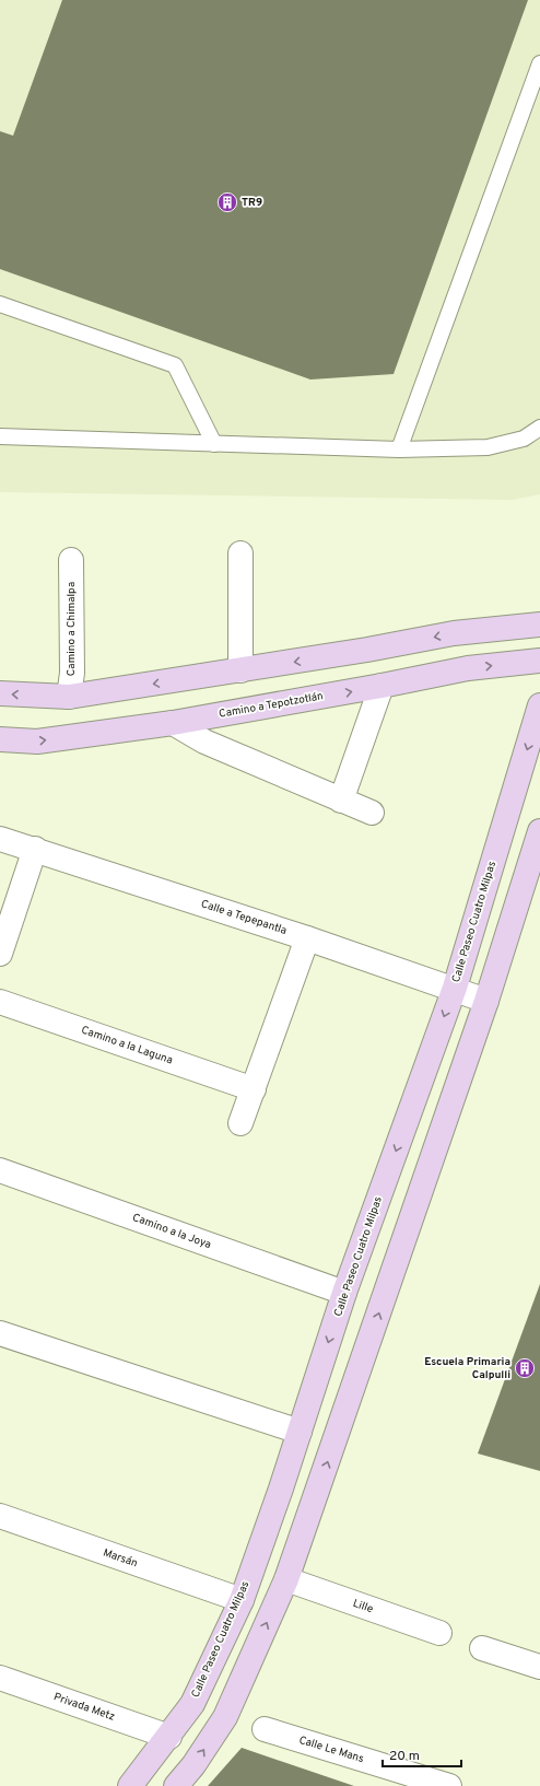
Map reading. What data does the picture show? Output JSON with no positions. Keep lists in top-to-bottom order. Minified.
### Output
{"streets":{"street":["Camino a Chimalpa","Camino a Tepotzotlán","Calle a Tepepantla","Calle Paseo Cuatro Milpas","Camino a la Laguna","Camino a la Joya","Marsán","Lille","Privada Metz","Calle Le Mans"]},"crossings":[["Calle a Tepepantla","Calle Paseo Cuatro Milpas"],["Calle Paseo Cuatro Milpas","Camino a la Joya"],["Calle Paseo Cuatro Milpas","Marsán"],["Calle Paseo Cuatro Milpas","Privada Metz"]],"places":{"building":["TR9","Escuela Primaria Calpulli"]},"scale_bar":"20 m"}
